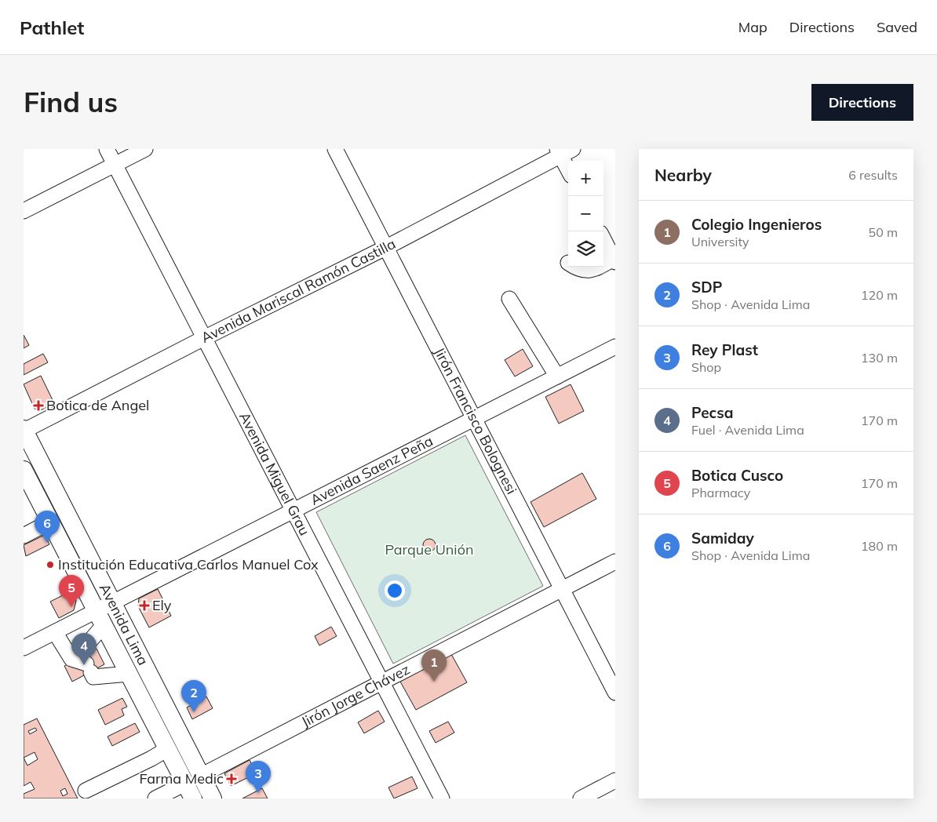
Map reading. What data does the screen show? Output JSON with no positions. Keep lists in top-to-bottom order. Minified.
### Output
{"streets":{"main road":["Avenida Lima"],"street":["Avenida Mariscal Ramón Castilla","Jirón Francisco Bolognesi","Avenida Saenz Peña","Avenida Miguel Grau","Jirón Jorge Chávez"]},"crossings":[["Avenida Mariscal Ramón Castilla","Jirón Francisco Bolognesi"],["Avenida Mariscal Ramón Castilla","Avenida Miguel Grau"],["Avenida Mariscal Ramón Castilla","Avenida Lima"],["Jirón Francisco Bolognesi","Avenida Saenz Peña"],["Jirón Francisco Bolognesi","Jirón Jorge Chávez"],["Avenida Saenz Peña","Avenida Miguel Grau"],["Avenida Saenz Peña","Avenida Lima"],["Avenida Miguel Grau","Jirón Jorge Chávez"],["Avenida Lima","Jirón Jorge Chávez"]],"parks":["Parque Unión"],"places":{"health":["Botica de Angel","Ely","Farma Medic"],"other":["Institución Educativa Carlos Manuel Cox"]},"page":{"header":"Pathlet","nav":["Map","Directions","Saved"],"buttons":"Directions","title":"Find us","heading":["Nearby","6 results"],"map_buttons":["+","−"],"list":[{"mark":"1","name":"Colegio Ingenieros","note":"University","value":"50 m"},{"mark":"2","name":"SDP","note":"Shop · Avenida Lima","value":"120 m"},{"mark":"3","name":"Rey Plast","note":"Shop","value":"130 m"},{"mark":"4","name":"Pecsa","note":"Fuel · Avenida Lima","value":"170 m"},{"mark":"5","name":"Botica Cusco","note":"Pharmacy","value":"170 m"},{"mark":"6","name":"Samiday","note":"Shop · Avenida Lima","value":"180 m"}],"pins":["6","5","4","1","2","3"]}}
